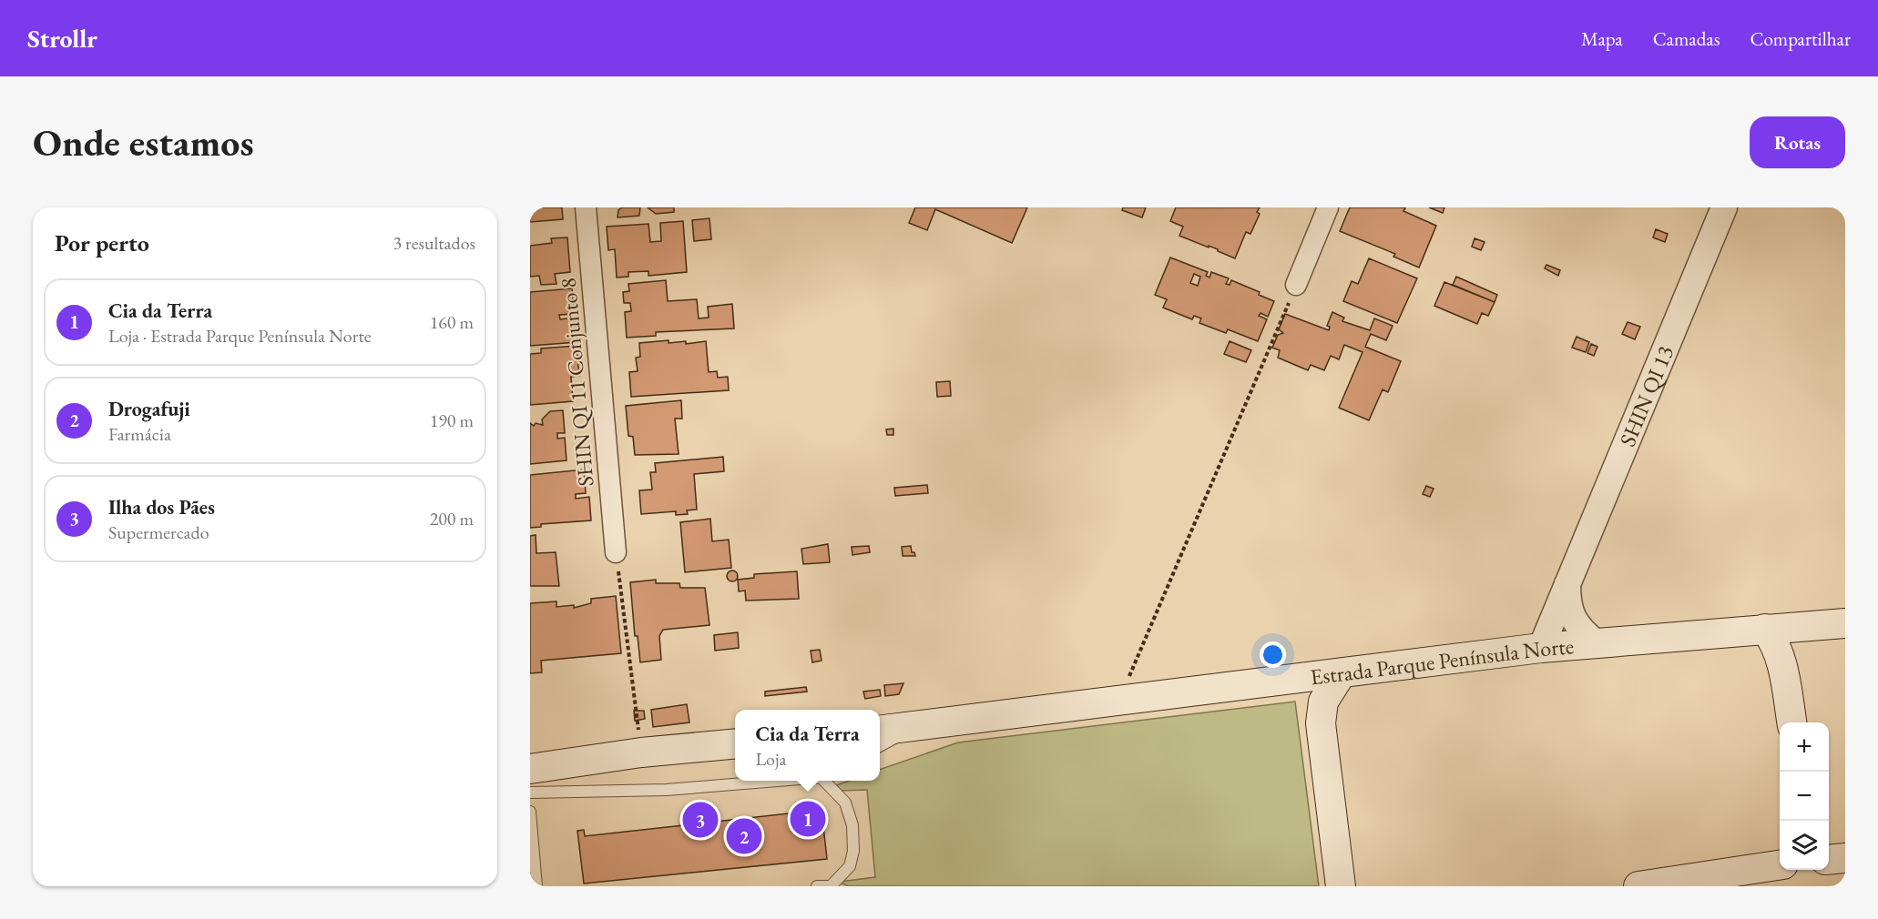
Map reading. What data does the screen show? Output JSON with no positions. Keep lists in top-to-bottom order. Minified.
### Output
{"streets":{"main road":["Estrada Parque Península Norte"],"street":["SHIN QI 11 Conjunto 8","SHIN QI 13"]},"crossings":[["SHIN QI 13","Estrada Parque Península Norte"]],"page":{"header":"Strollr","nav":["Mapa","Camadas","Compartilhar"],"buttons":"Rotas","title":"Onde estamos","heading":["Por perto","3 resultados"],"list":[{"mark":"1","name":"Cia da Terra","note":"Loja · Estrada Parque Península Norte","value":"160 m"},{"mark":"2","name":"Drogafuji","note":"Farmácia","value":"190 m"},{"mark":"3","name":"Ilha dos Pães","note":"Supermercado","value":"200 m"}],"popup":["Cia da Terra","Loja"],"map_buttons":["+","−"],"pins":["1","3","2"]}}
